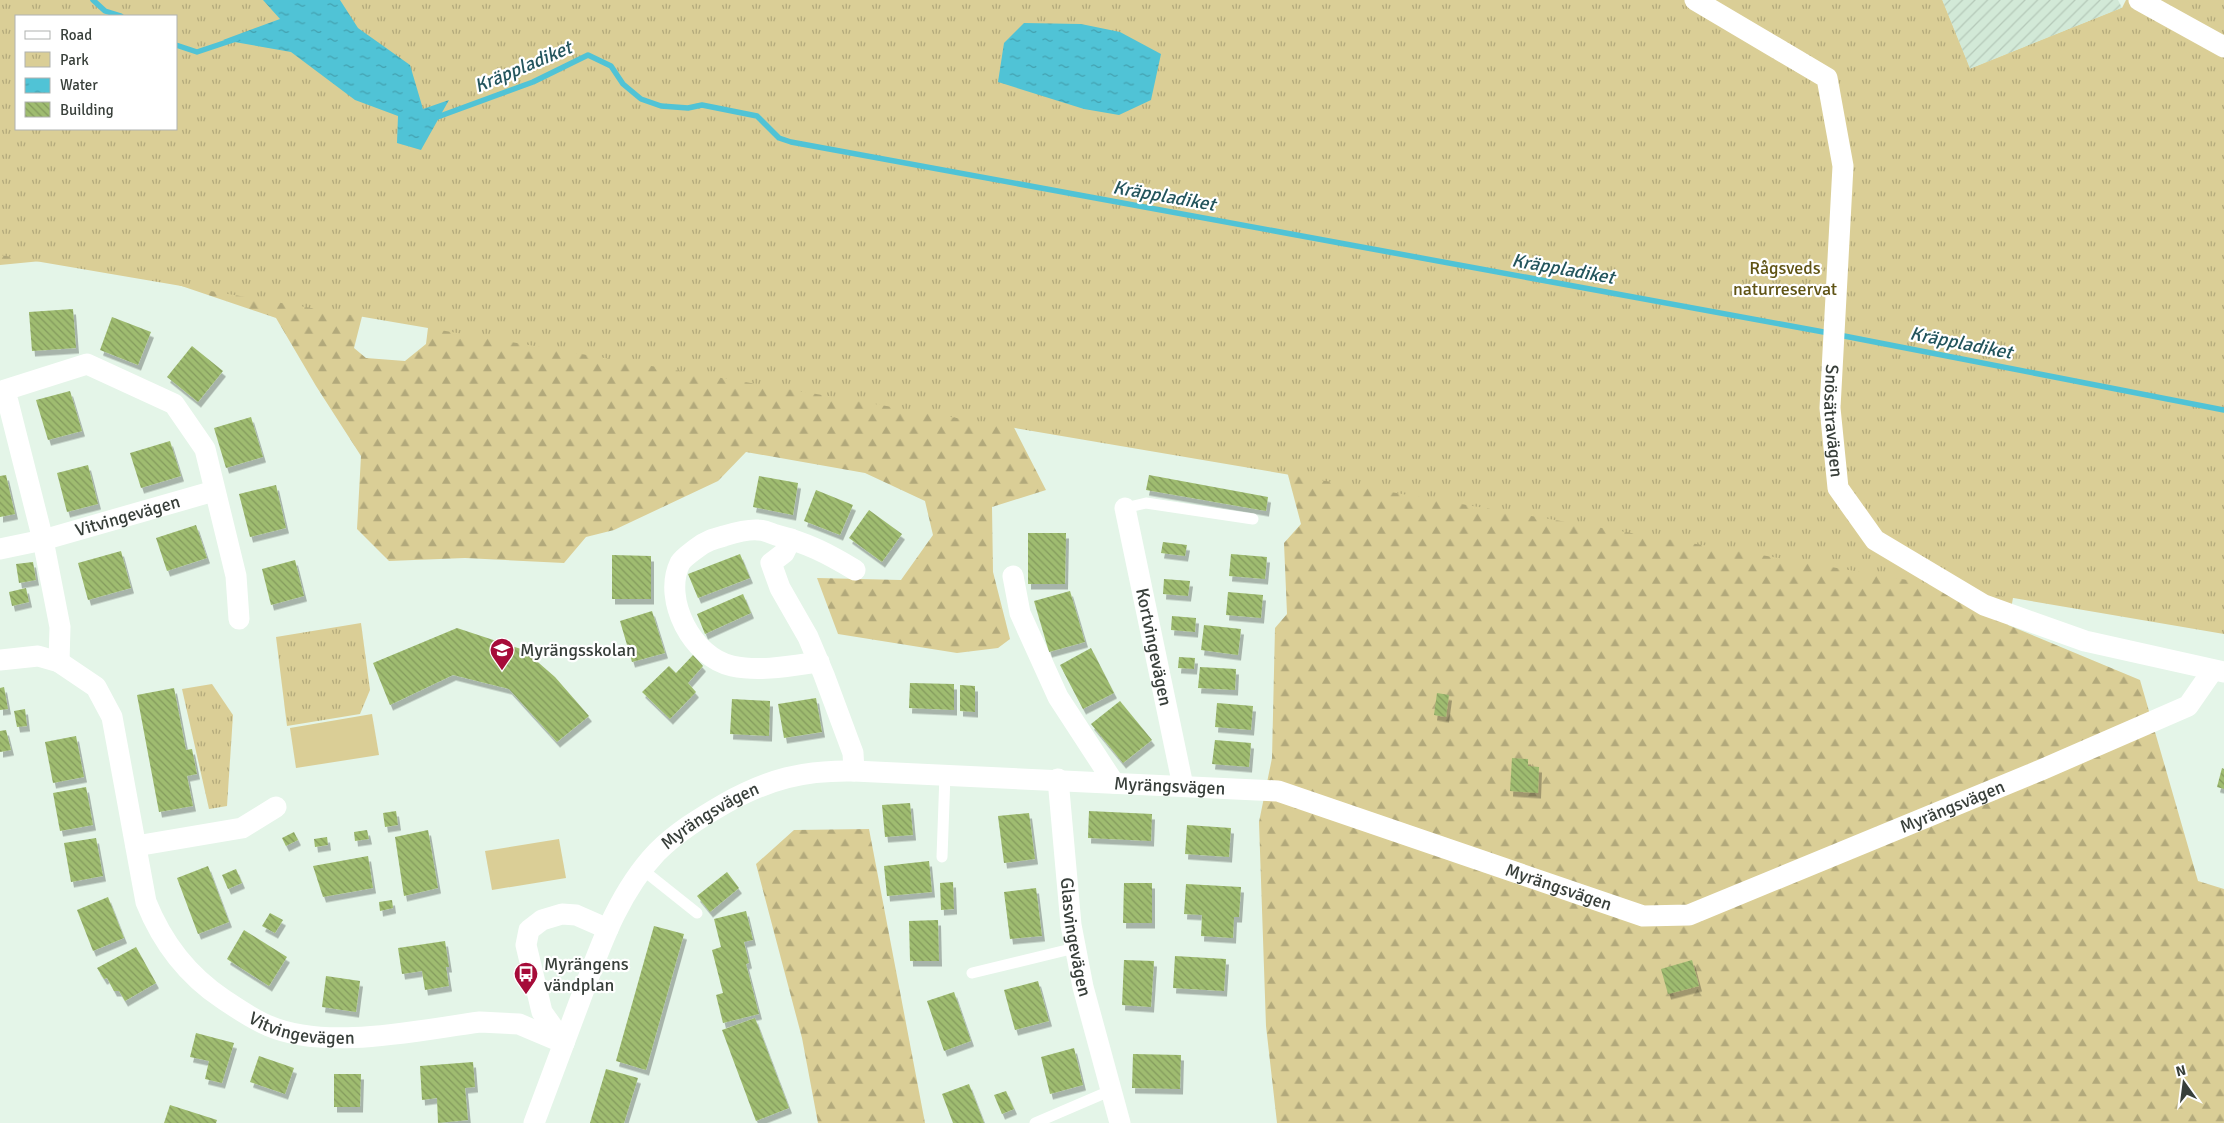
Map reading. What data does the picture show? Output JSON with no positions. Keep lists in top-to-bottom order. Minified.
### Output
{"streets":{"street":["Snösätravägen","Vitvingevägen","Kortvingevägen","Myrängsvägen","Glasvingevägen"]},"crossings":[["Snösätravägen","Myrängsvägen"],["Vitvingevägen","Myrängsvägen"],["Kortvingevägen","Myrängsvägen"],["Myrängsvägen","Glasvingevägen"]],"water":["Kräppladiket"],"parks":["Rågsveds naturreservat"],"places":{"school or university":["Myrängsskolan"],"bus stop":["Myrängens vändplan"]},"legend":["Road","Park","Water","Building"],"north":"top"}
